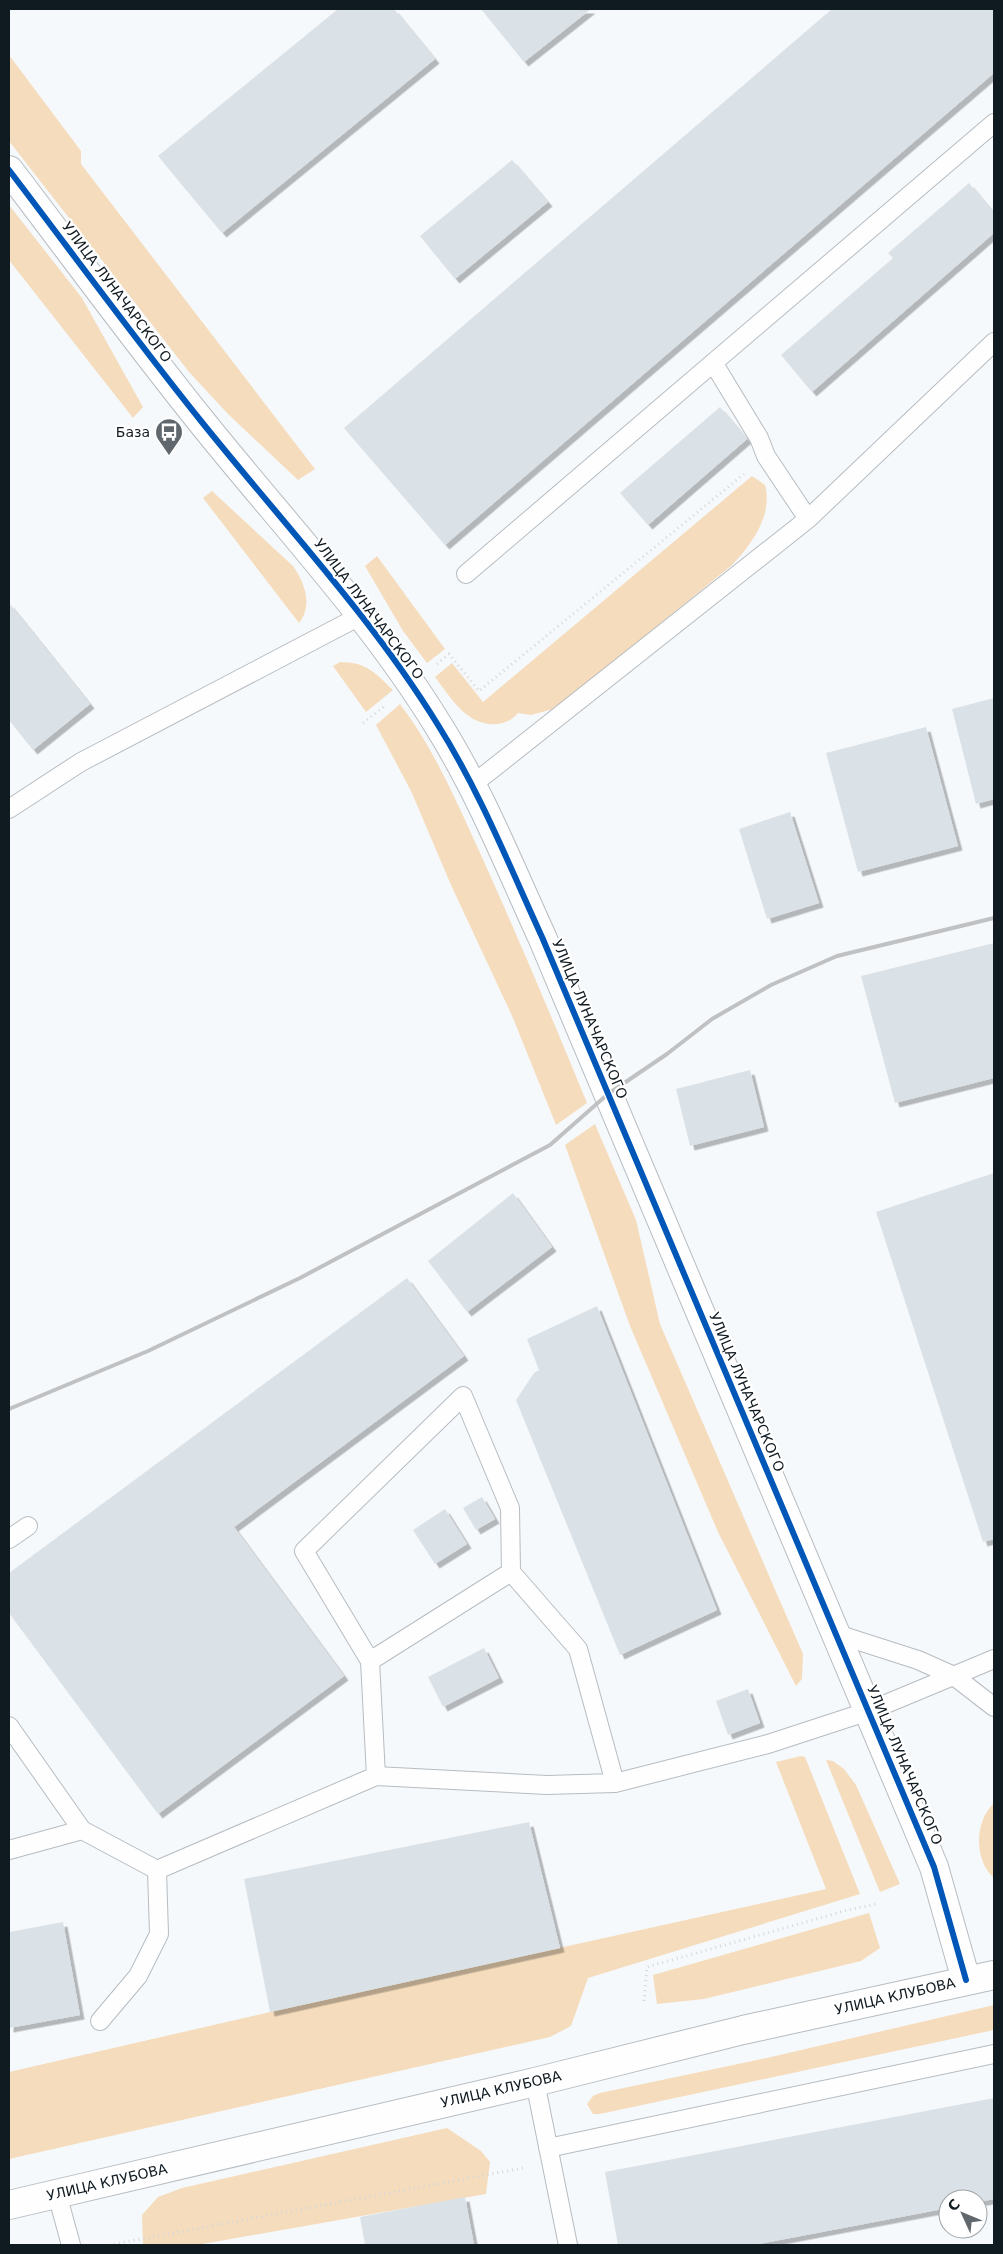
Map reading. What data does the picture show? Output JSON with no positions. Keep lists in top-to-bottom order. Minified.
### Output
{"streets":{"street":["УЛИЦА ЛУНАЧАРСКОГО","УЛИЦА КЛУБОВА"]},"crossings":[["УЛИЦА ЛУНАЧАРСКОГО","УЛИЦА КЛУБОВА"]],"places":{"bus stop":["База"]},"north":"top left"}
